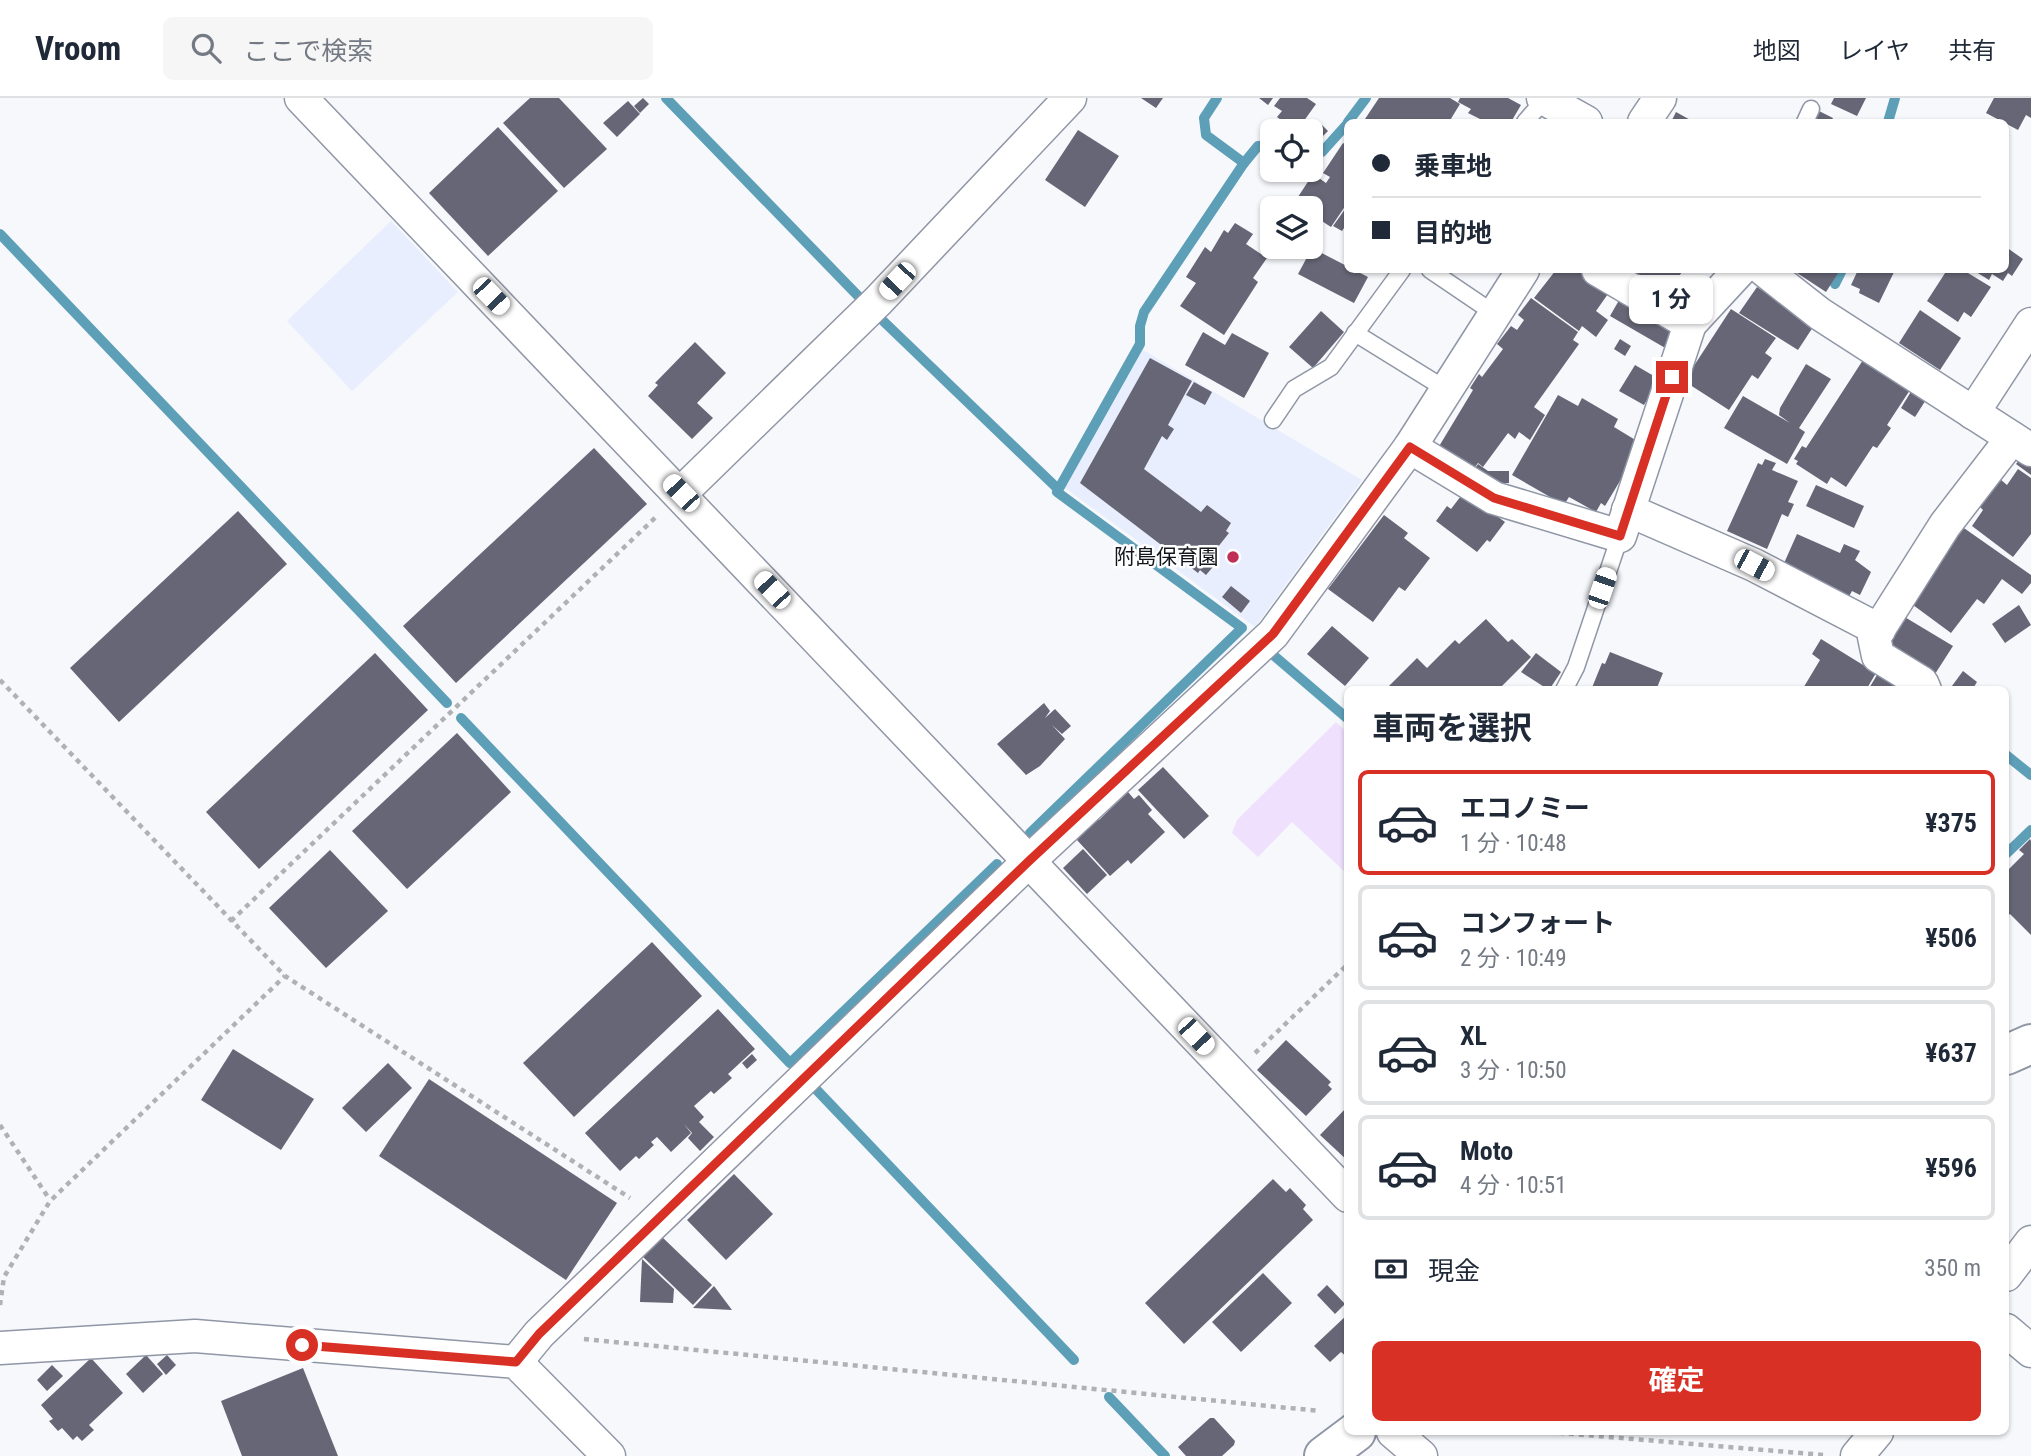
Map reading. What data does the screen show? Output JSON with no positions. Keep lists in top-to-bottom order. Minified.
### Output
{"places":["附島保育園"],"page":{"header":"Vroom","search":"ここで検索","nav":["地図","レイヤ","共有"],"banner":["乗車地","目的地"],"bubble":"1 分","heading":"車両を選択","list":[{"name":"エコノミー","note":"1 分 · 10:48","value":"¥375"},{"name":"コンフォート","note":"2 分 · 10:49","value":"¥506"},{"name":"XL","note":"3 分 · 10:50","value":"¥637"},{"name":"Moto","note":"4 分 · 10:51","value":"¥596"}],"pay":["現金","350 m"],"buttons":"確定"}}
